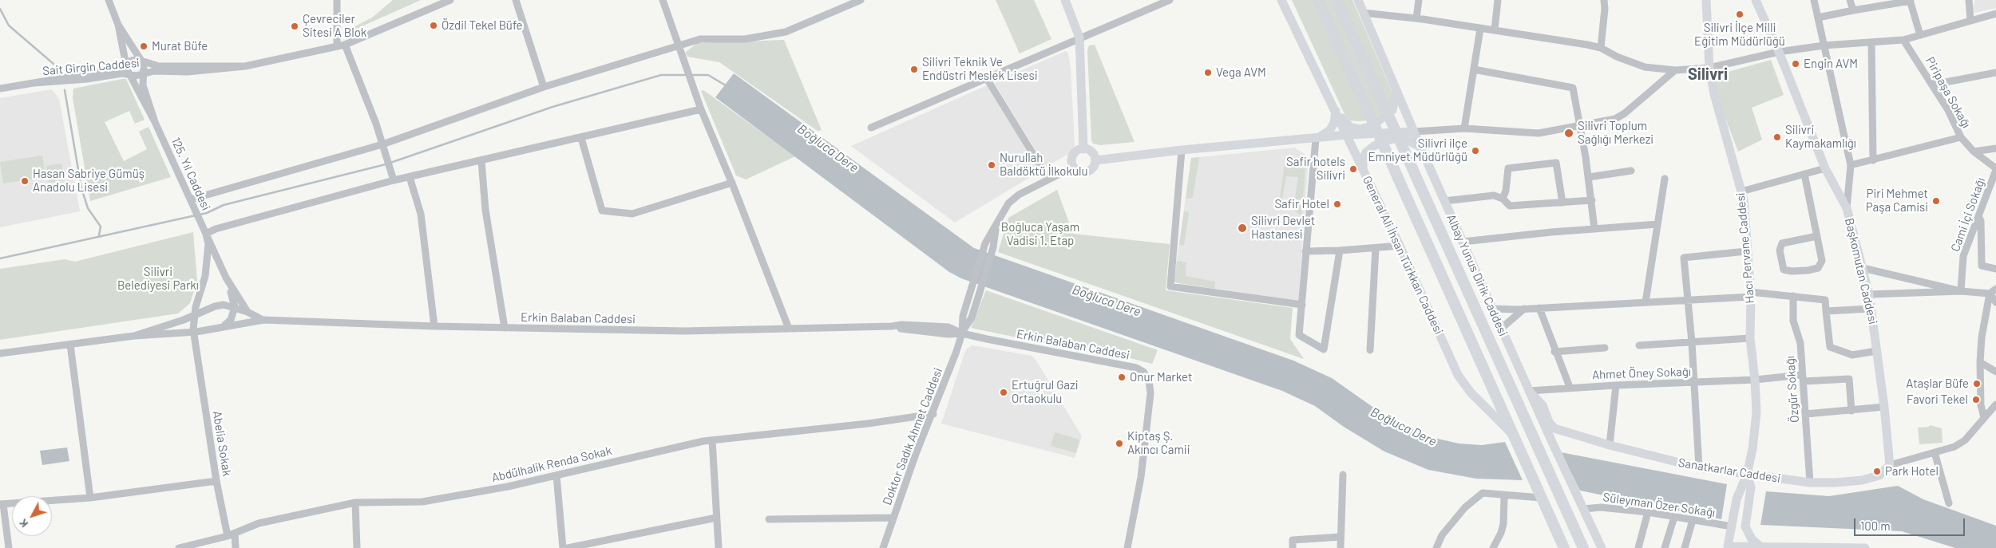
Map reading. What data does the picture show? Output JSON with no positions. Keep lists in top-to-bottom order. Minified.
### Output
{"streets":{"main road":["Hacı Pervane Caddesi","General Ali İhsan Türkkan Caddesi","Başkomutan Caddesi","Albay Yunus Dirik Caddesi","Sanatkarlar Caddesi"],"street":["Sait Girgin Caddesi","Piripaşa Sokağı","125. Yıl Caddesi","Cami İçi Sokağı","Erkin Balaban Caddesi","Ahmet Öney Sokağı","Özgür Sokağı","Doktor Sadık Ahmet Caddesi","Abelia Sokak","Abdülhalik Renda Sokak","Süleyman Özer Sokağı"]},"crossings":[["Sait Girgin Caddesi","125. Yıl Caddesi"],["Piripaşa Sokağı","Cami İçi Sokağı"],["Hacı Pervane Caddesi","Ahmet Öney Sokağı"],["Hacı Pervane Caddesi","Sanatkarlar Caddesi"],["Başkomutan Caddesi","Sanatkarlar Caddesi"],["Albay Yunus Dirik Caddesi","Ahmet Öney Sokağı"],["Albay Yunus Dirik Caddesi","Sanatkarlar Caddesi"],["Albay Yunus Dirik Caddesi","Süleyman Özer Sokağı"],["Erkin Balaban Caddesi","Doktor Sadık Ahmet Caddesi"],["Ahmet Öney Sokağı","Özgür Sokağı"],["Ahmet Öney Sokağı","Sanatkarlar Caddesi"],["Özgür Sokağı","Sanatkarlar Caddesi"],["Doktor Sadık Ahmet Caddesi","Abdülhalik Renda Sokak"],["Abelia Sokak","Abdülhalik Renda Sokak"]],"districts":["Silivri"],"water":["Boğluca Dere"],"parks":["Boğluca Yaşam Vadisi 1. Etap","Silivri Belediyesi Parkı"],"places":["Silivri İlçe Milli Eğitim Müdürlüğü","Özdil Tekel Büfe","Çevreciler Sitesi A Blok","Murat Büfe","Engin AVM","Silivri Teknik Ve Endüstri Meslek Lisesi","Vega AVM","Silivri Toplum Sağlığı Merkezi","Silivri Kaymakamlığı","Silivri ilçe Emniyet Müdürlüğü","Nurullah Baldöktü İlkokulu","Safir hotels Silivri","Hasan Sabriye Gümüş Anadolu Lisesi","Piri Mehmet Paşa Camisi","Safir Hotel","Silivri Devlet Hastanesi","Onur Market","Ataşlar Büfe","Ertuğrul Gazi Ortaokulu","Favori Tekel","Kiptaş Ş. Akıncı Camii","Park Hotel"],"scale_bar":"100 m","north":"bottom left"}
